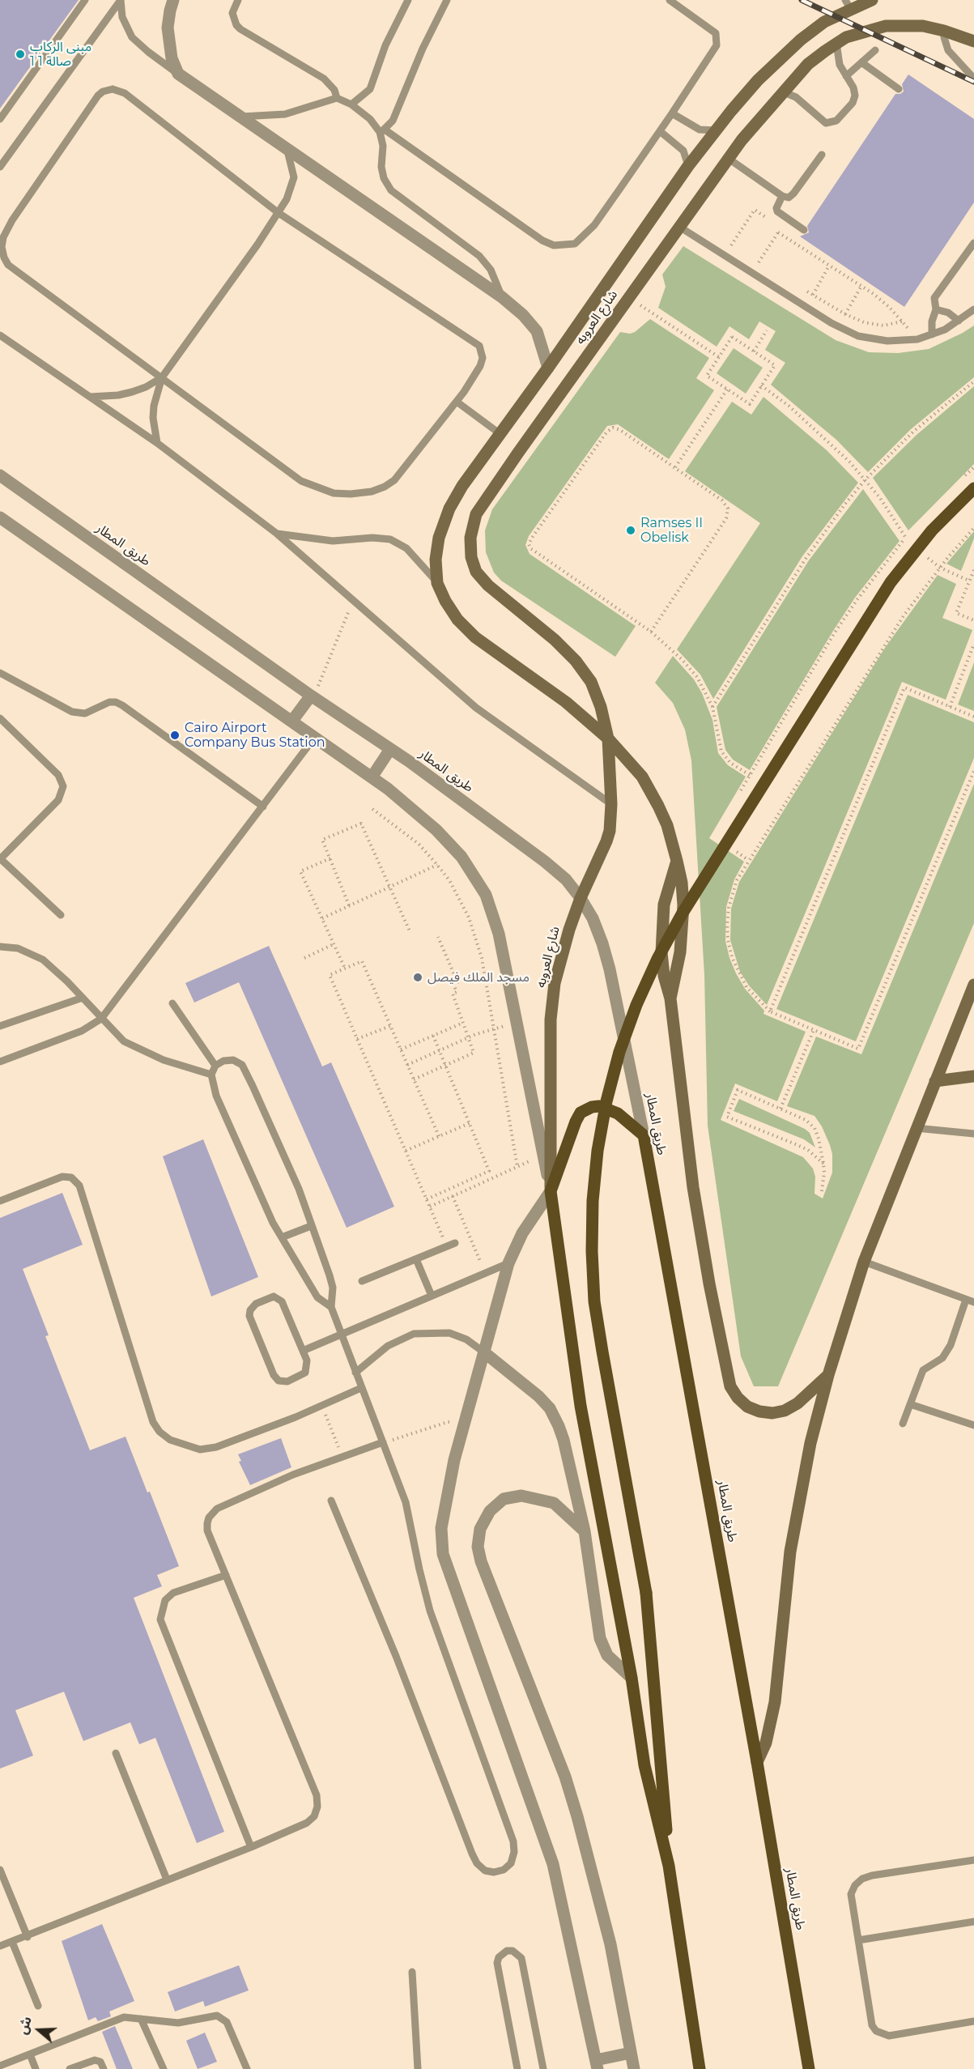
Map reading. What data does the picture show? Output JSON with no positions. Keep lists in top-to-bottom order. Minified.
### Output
{"streets":{"main road":["شارع العروبه","طريق المطار"]},"crossings":[["شارع العروبه","طريق المطار"]],"places":["مبنى الركاب 1 صالة 1","Ramses II Obelisk","Cairo Airport Company Bus Station","مسجد الملك فيصل"],"north":"left"}
